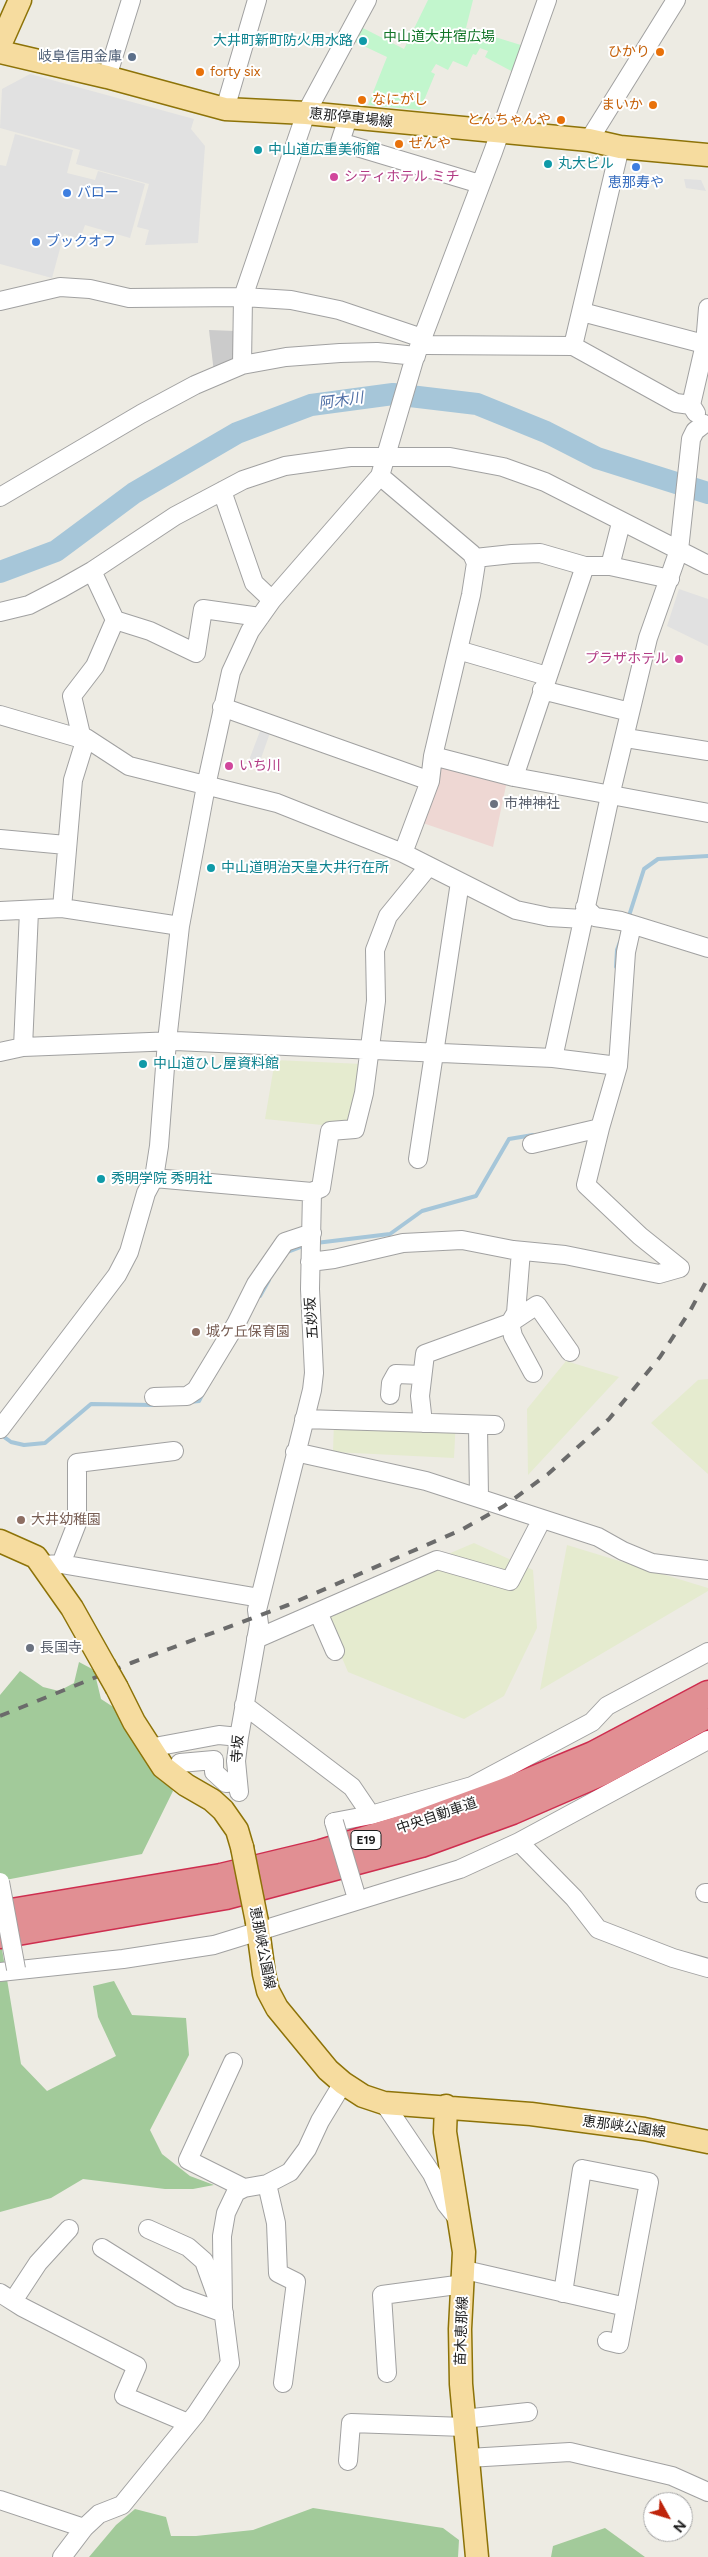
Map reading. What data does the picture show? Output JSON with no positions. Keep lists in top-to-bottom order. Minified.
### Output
{"streets":{"highway":["中央自動車道","E19"],"main road":["恵那停車場線","恵那峡公園線","苗木恵那線"],"street":["五妙坂","寺坂"]},"crossings":[["五妙坂","寺坂"],["恵那峡公園線","苗木恵那線"]],"water":["阿木川"],"parks":["中山道大井宿広場"],"places":["大井町新町防火用水路","ひかり","岐阜信用金庫","forty six","なにがし","まいか","とんちゃんや","ぜんや","中山道広重美術館","丸大ビル","恵那寿や","シティホテル ミチ","バロー","ブックオフ","プラザホテル","いち川","市神神社","中山道明治天皇大井行在所","中山道ひし屋資料館","秀明学院 秀明社","城ケ丘保育園","大井幼稚園","長国寺"],"north":"bottom right"}
